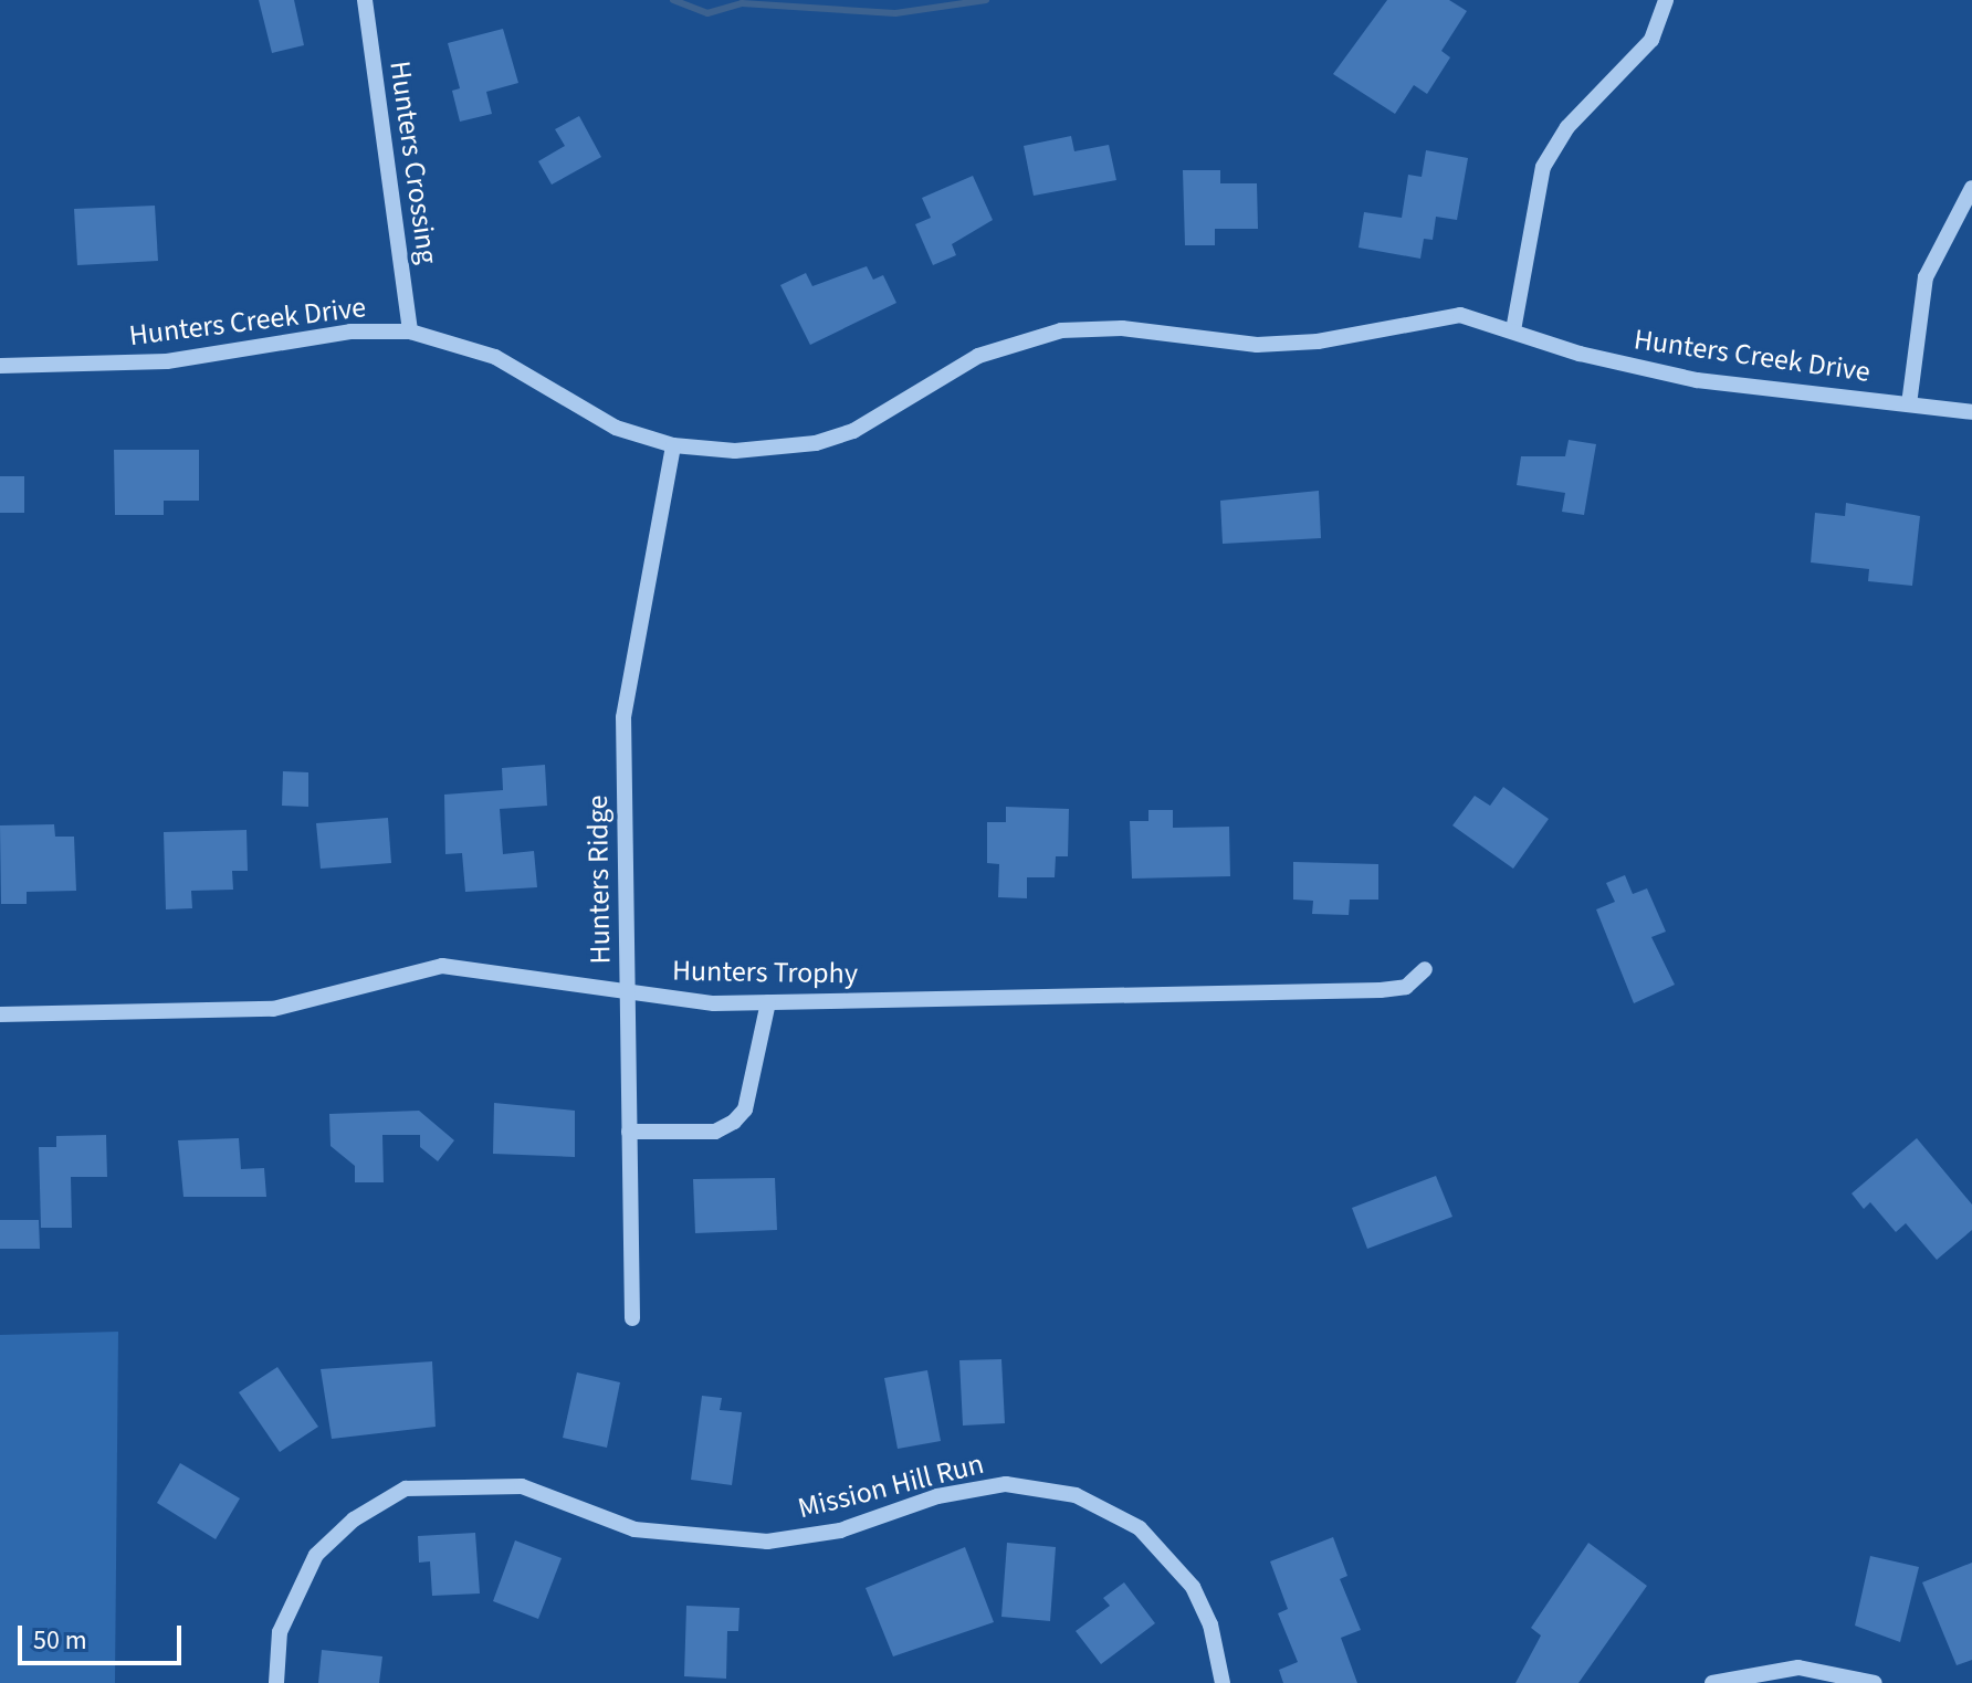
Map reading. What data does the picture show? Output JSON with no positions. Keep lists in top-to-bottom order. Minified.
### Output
{"streets":{"street":["Hunters Crossing","Hunters Creek Drive","Hunters Ridge","Hunters Trophy","Mission Hill Run"]},"crossings":[["Hunters Crossing","Hunters Creek Drive"],["Hunters Creek Drive","Hunters Ridge"],["Hunters Ridge","Hunters Trophy"]],"scale_bar":"50 m"}
